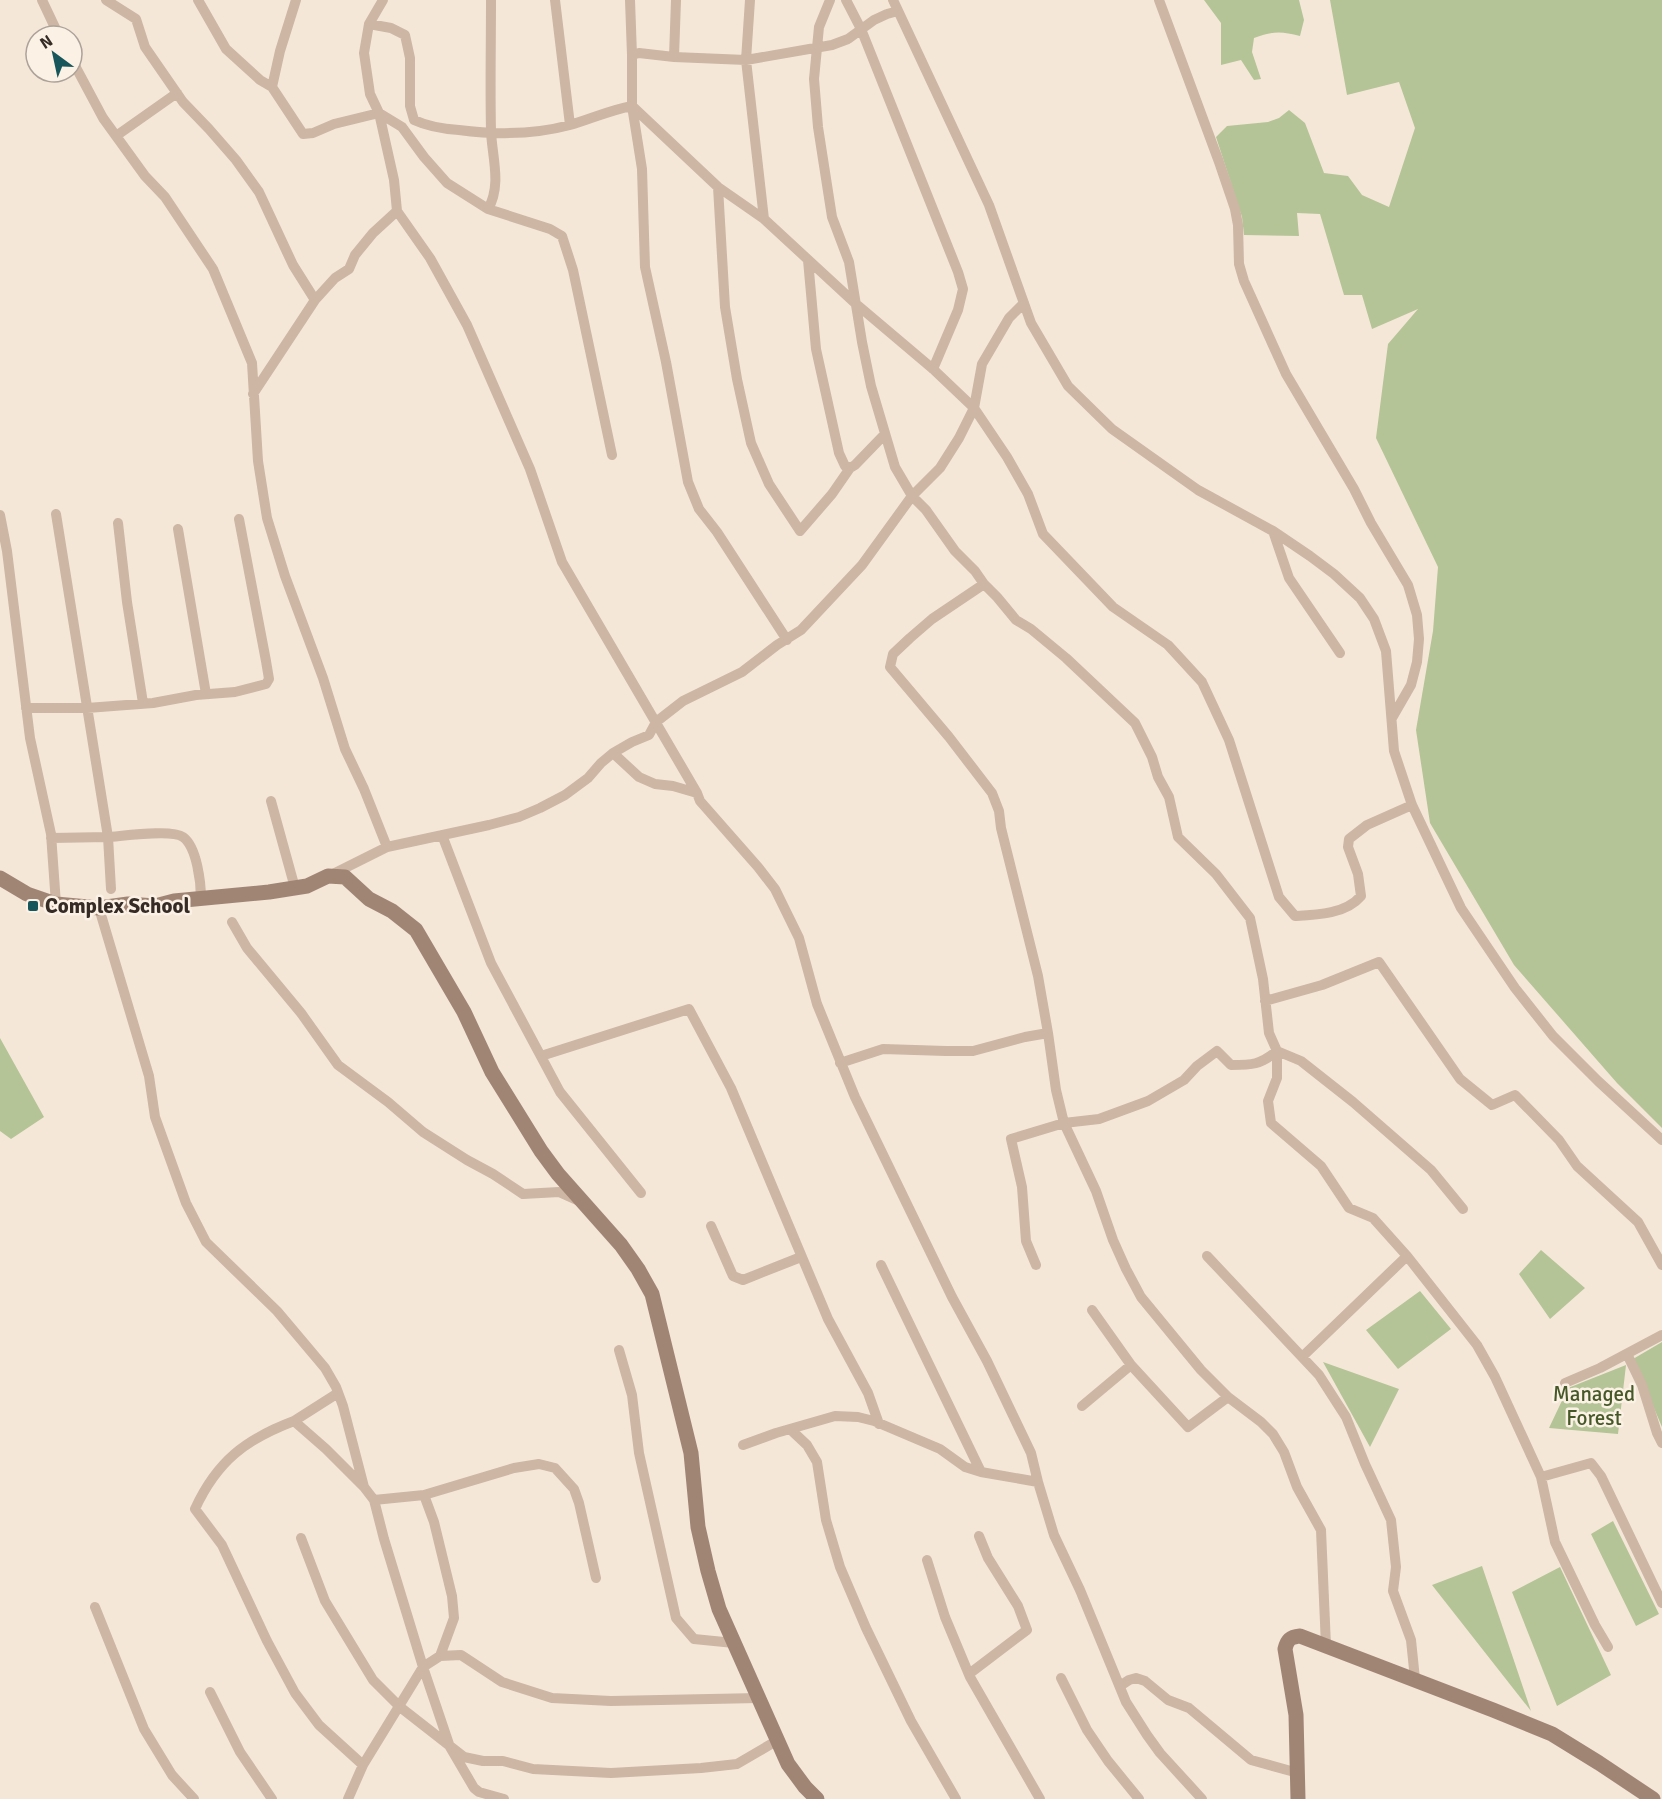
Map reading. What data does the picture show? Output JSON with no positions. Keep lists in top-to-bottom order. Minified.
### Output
{"parks":["Managed Forest"],"places":{"transit":["Complex School"]},"north":"top left"}
